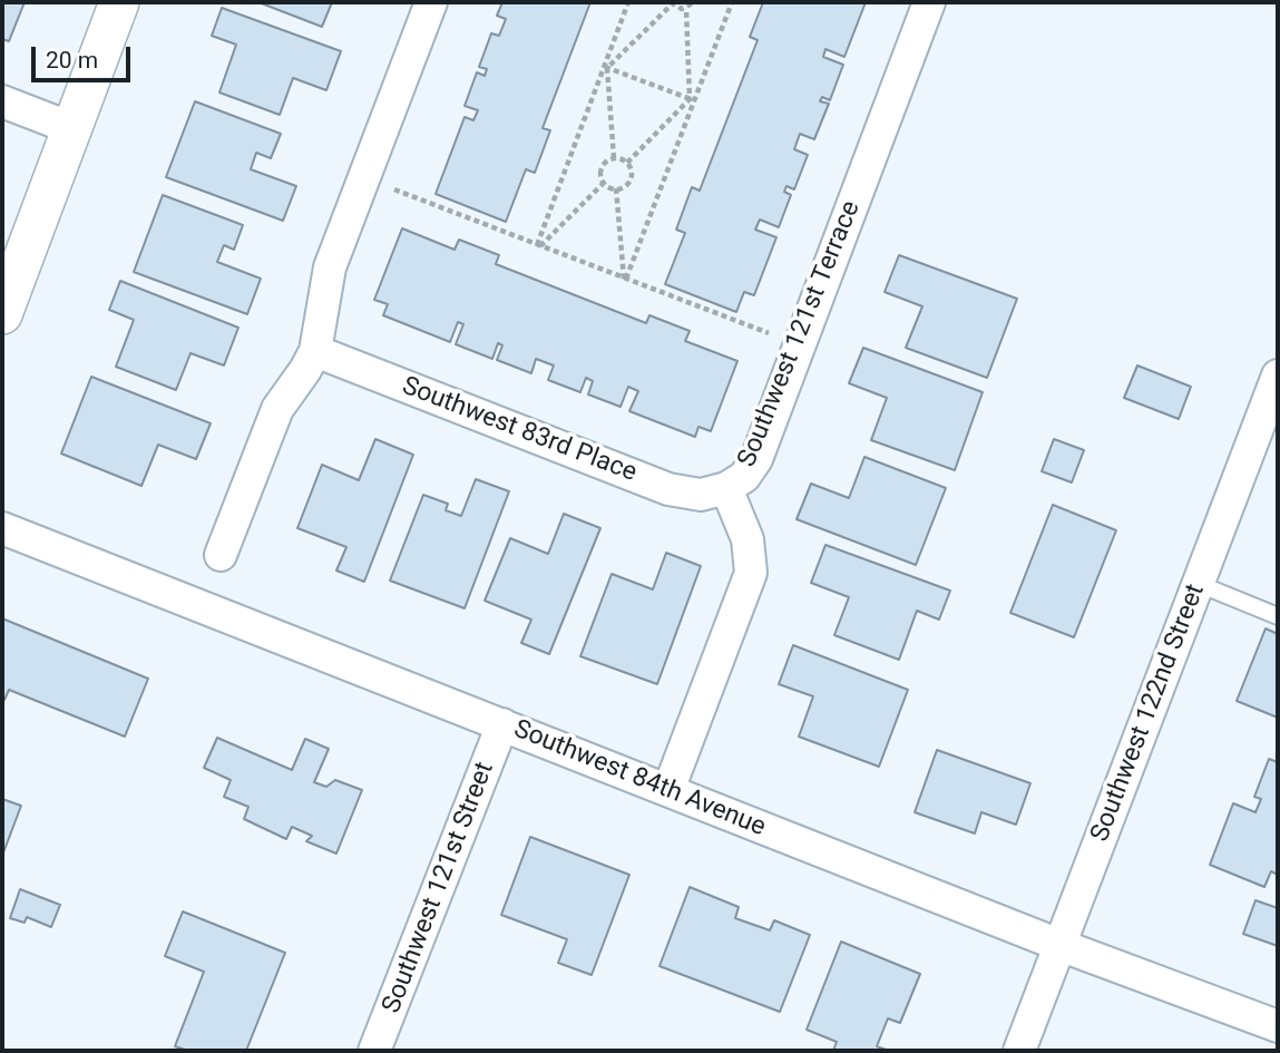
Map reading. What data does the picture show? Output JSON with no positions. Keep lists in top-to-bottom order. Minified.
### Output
{"streets":{"street":["Southwest 121st Terrace","Southwest 83rd Place","Southwest 122nd Street","Southwest 84th Avenue","Southwest 121st Street"]},"crossings":[["Southwest 121st Terrace","Southwest 83rd Place"],["Southwest 121st Terrace","Southwest 84th Avenue"],["Southwest 122nd Street","Southwest 84th Avenue"],["Southwest 84th Avenue","Southwest 121st Street"]],"scale_bar":"20 m"}
